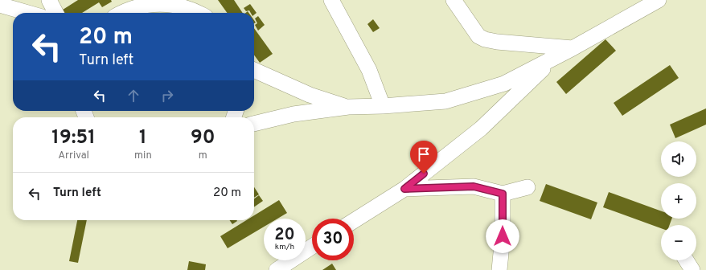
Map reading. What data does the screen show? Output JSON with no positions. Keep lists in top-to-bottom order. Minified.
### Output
{"page":{"turn":["20 m","Turn left"],"eta":["19:51","Arrival","1","min","90","m"],"map_buttons":["+","−"],"list":[{"name":"Turn left","value":"20 m"}],"speed":"20 km/h","limit":"30"}}
